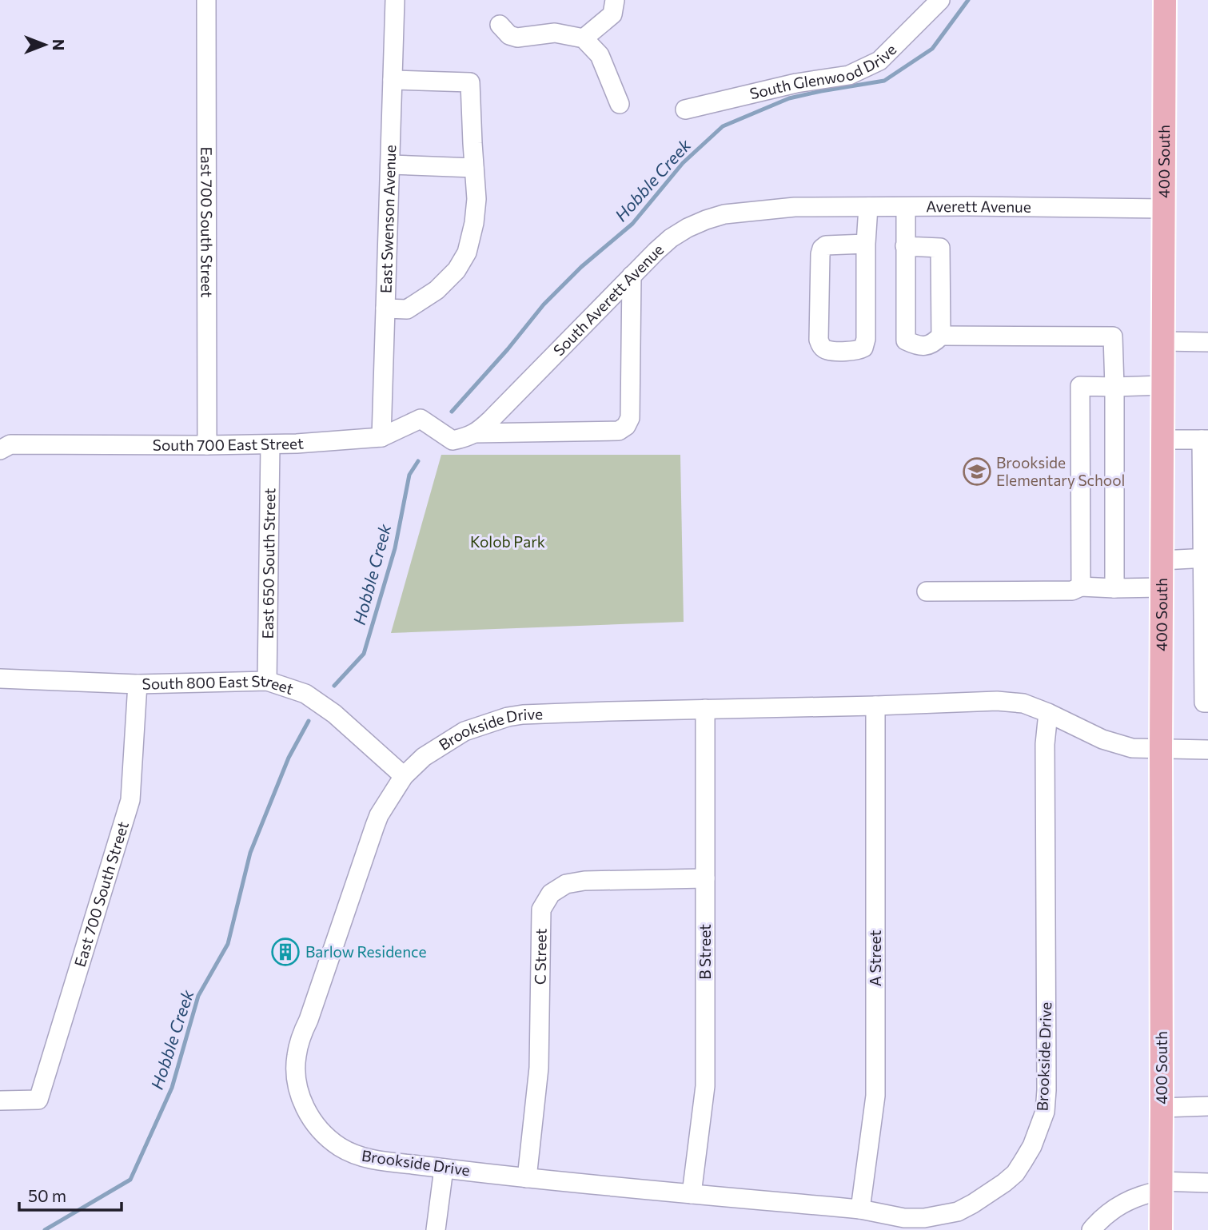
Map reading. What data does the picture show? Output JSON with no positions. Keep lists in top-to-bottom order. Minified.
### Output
{"streets":{"main road":["400 South"],"street":["South Glenwood Drive","Averett Avenue","East Swenson Avenue","East 700 South Street","South Averett Avenue","South 700 East Street","East 650 South Street","South 800 East Street","Brookside Drive","B Street","C Street","A Street"]},"crossings":[["400 South","Averett Avenue"],["400 South","Brookside Drive"],["Averett Avenue","South Averett Avenue"],["East Swenson Avenue","South 700 East Street"],["East 700 South Street","South 700 East Street"],["East 700 South Street","South 800 East Street"],["South Averett Avenue","South 700 East Street"],["South 700 East Street","East 650 South Street"],["East 650 South Street","South 800 East Street"],["South 800 East Street","Brookside Drive"],["Brookside Drive","B Street"],["Brookside Drive","C Street"],["Brookside Drive","A Street"],["B Street","C Street"]],"water":["Hobble Creek"],"parks":["Kolob Park"],"places":{"school or university":["Brookside Elementary School"],"building":["Barlow Residence"]},"scale_bar":"50 m","north":"right"}
